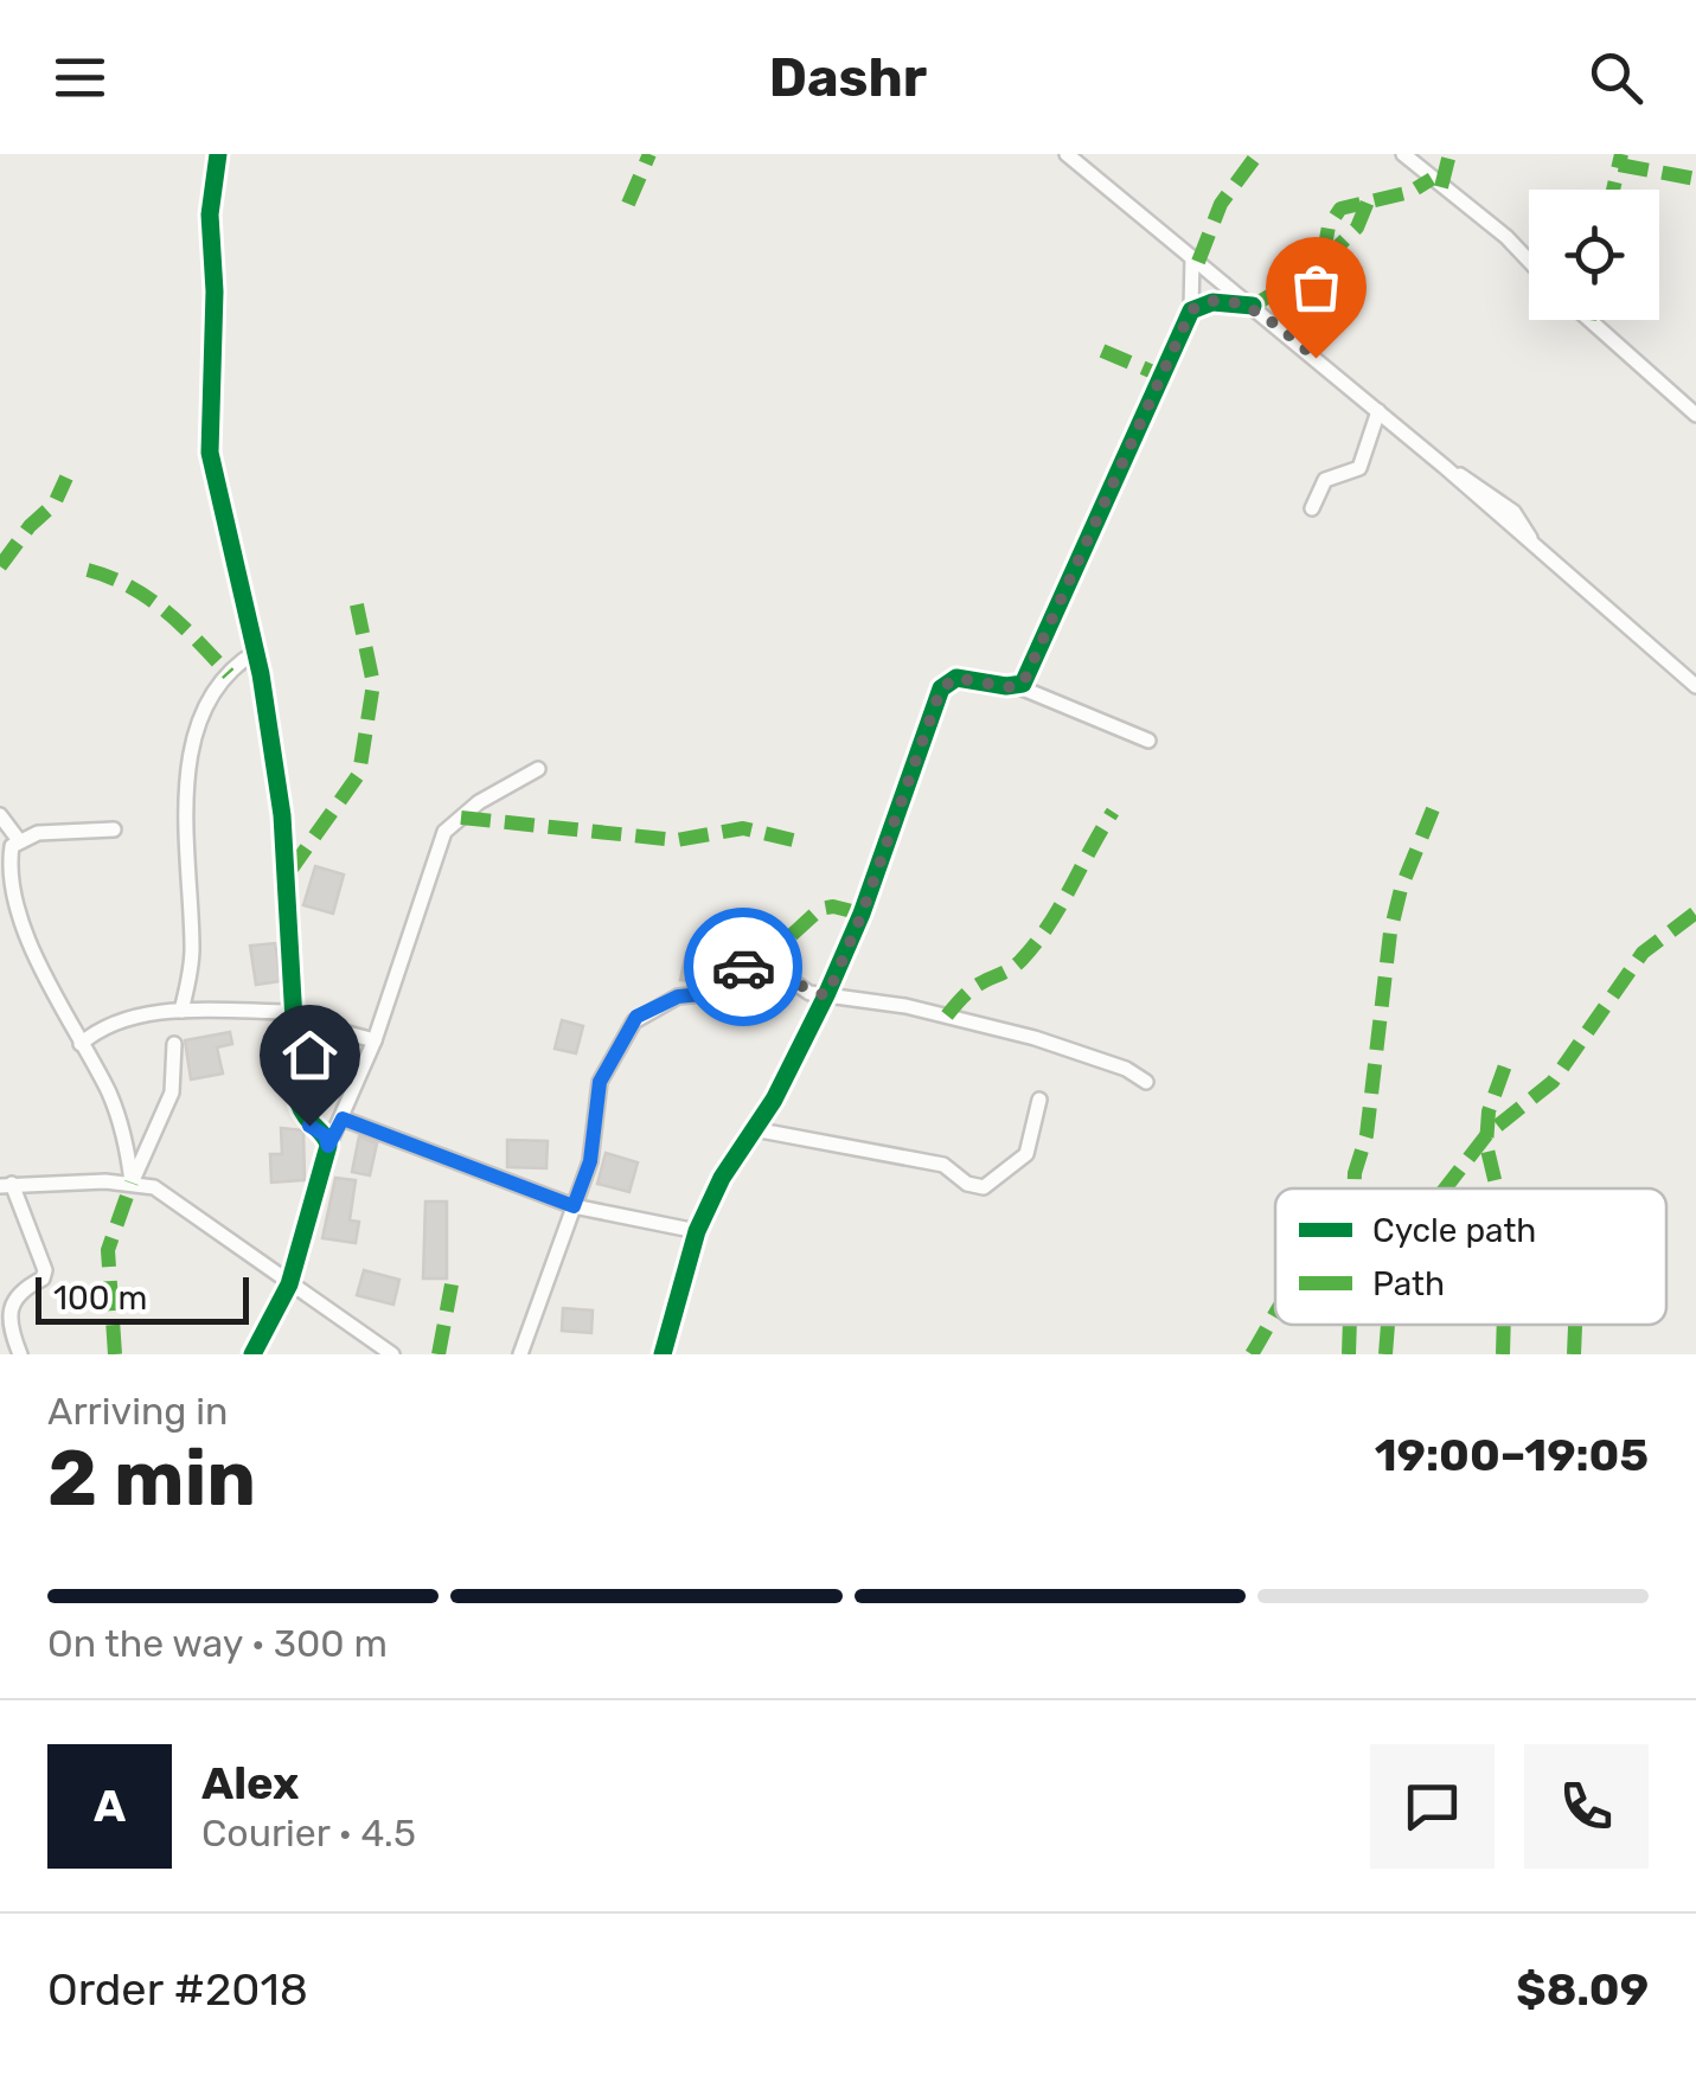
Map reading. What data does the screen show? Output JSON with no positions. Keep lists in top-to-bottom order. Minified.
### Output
{"legend":["Cycle path","Path"],"scale_bar":"100 m","page":{"header":"Dashr","scale":"100 m","heading":["2 min","Arriving in","19:00–19:05"],"panel":["Alex","Courier · 4.5","Order #2018","$8.09"],"bar":"On the way · 300 m","round":"A"}}
